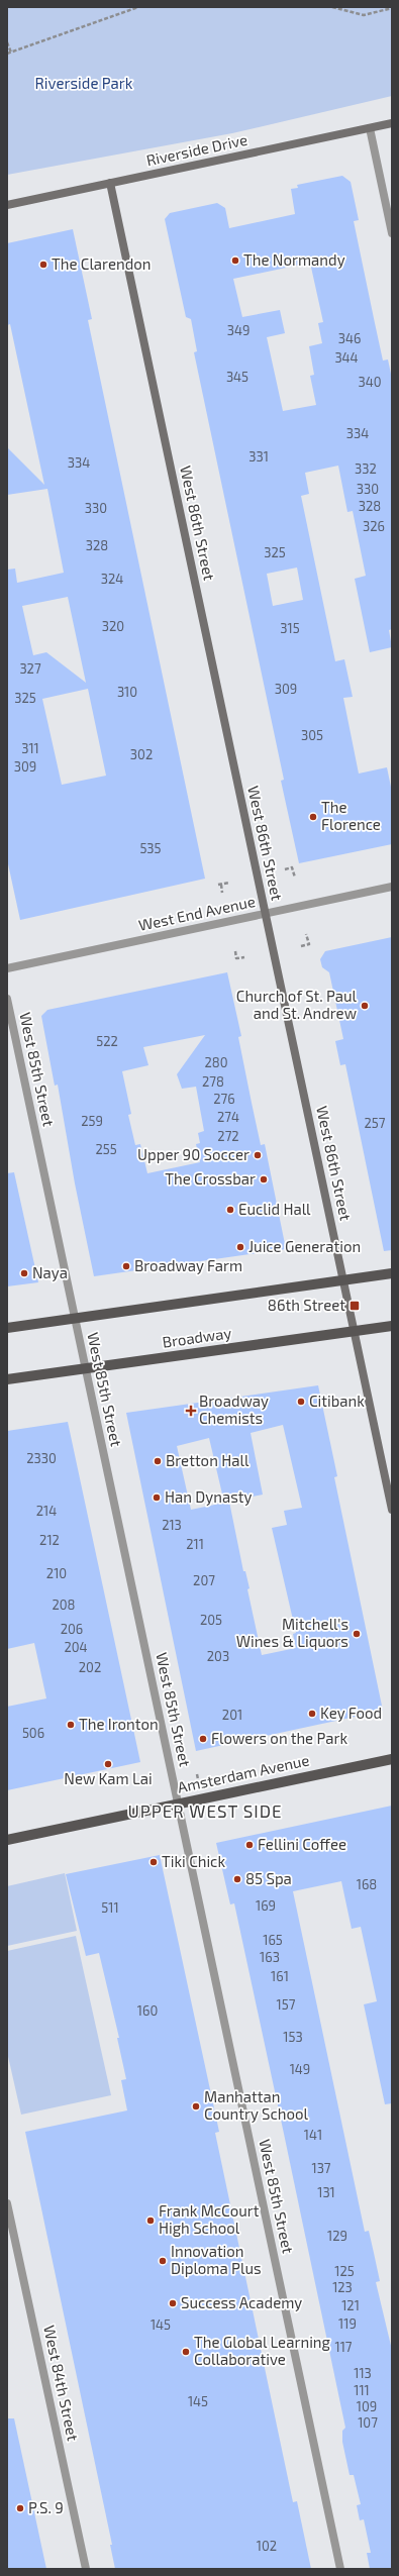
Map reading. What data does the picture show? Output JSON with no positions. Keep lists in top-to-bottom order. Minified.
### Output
{"streets":{"main road":["Riverside Drive","West 86th Street","Broadway","Amsterdam Avenue"],"street":["West End Avenue","West 85th Street","West 84th Street"]},"crossings":[["Riverside Drive","West 86th Street"],["West 86th Street","West End Avenue"],["West 86th Street","Broadway"],["West 85th Street","Broadway"],["West 85th Street","Amsterdam Avenue"]],"districts":["UPPER WEST SIDE"],"parks":["Riverside Park"],"places":{"other":["The Normandy","The Clarendon","The Florence","Church of St. Paul and St. Andrew","Upper 90 Soccer","The Crossbar","Euclid Hall","Juice Generation","Broadway Farm","Naya","Citibank","Bretton Hall","Han Dynasty","Mitchell's Wines & Liquors","Key Food","The Ironton","Flowers on the Park","New Kam Lai","Fellini Coffee","Tiki Chick","85 Spa","Manhattan Country School","Frank McCourt High School","Innovation Diploma Plus","Success Academy","The Global Learning Collaborative","P.S. 9"],"transit":["86th Street"],"health":["Broadway Chemists"]},"house_numbers":["349","346","344","345","340","334","331","334","332","330","328","330","326","328","325","324","320","315","327","309","310","325","305","311","302","309","535","522","280","278","276","274","259","257","272","255","2330","214","213","212","211","210","207","208","205","206","204","203","202","201","506","168","169","511","165","163","161","157","160","153","149","141","137","131","129","125","123","121","119","145","117","113","111","145","109","107","102"]}
